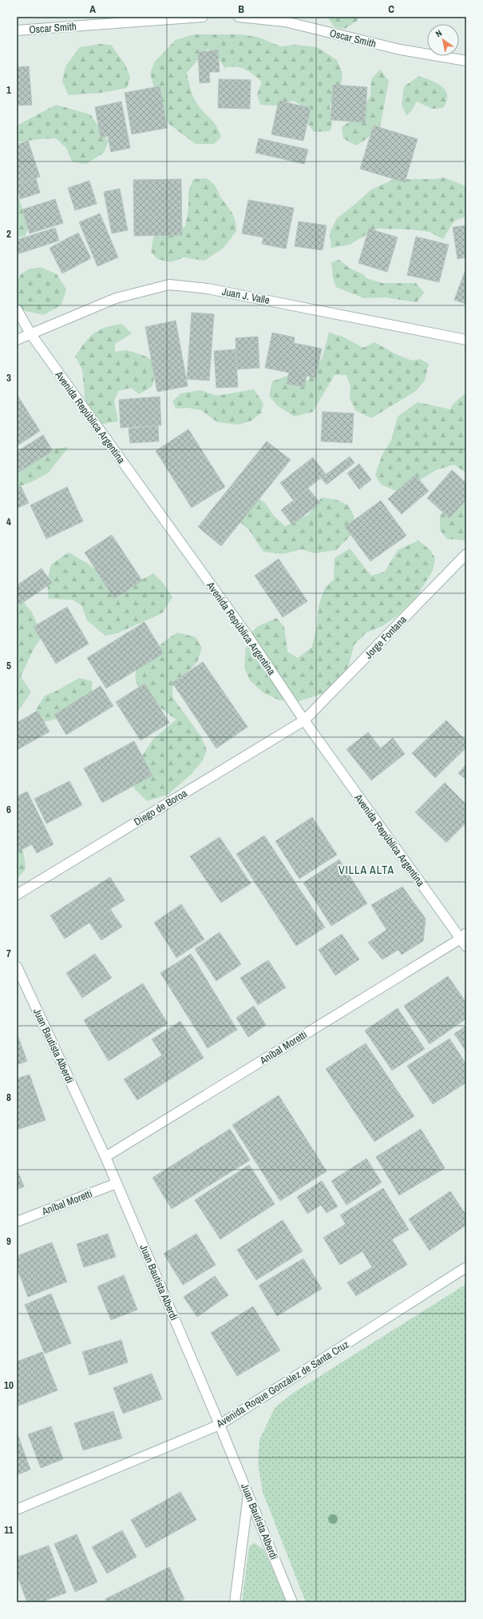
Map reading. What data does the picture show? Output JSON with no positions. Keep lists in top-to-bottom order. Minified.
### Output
{"streets":{"street":["Oscar Smith","Juan J. Valle","Avenida República Argentina","Jorge Fontana","Diego de Boroa","Juan Bautista Alberdi","Aníbal Moretti","Avenida Roque González de Santa Cruz"]},"crossings":[["Juan J. Valle","Avenida República Argentina"],["Avenida República Argentina","Jorge Fontana"],["Avenida República Argentina","Diego de Boroa"],["Avenida República Argentina","Aníbal Moretti"],["Jorge Fontana","Diego de Boroa"],["Juan Bautista Alberdi","Aníbal Moretti"],["Juan Bautista Alberdi","Avenida Roque González de Santa Cruz"]],"districts":["VILLA ALTA"],"north":"top left","grid":{"columns":["A","B","C"],"rows":["1","2","3","4","5","6","7","8","9","10","11"]}}
